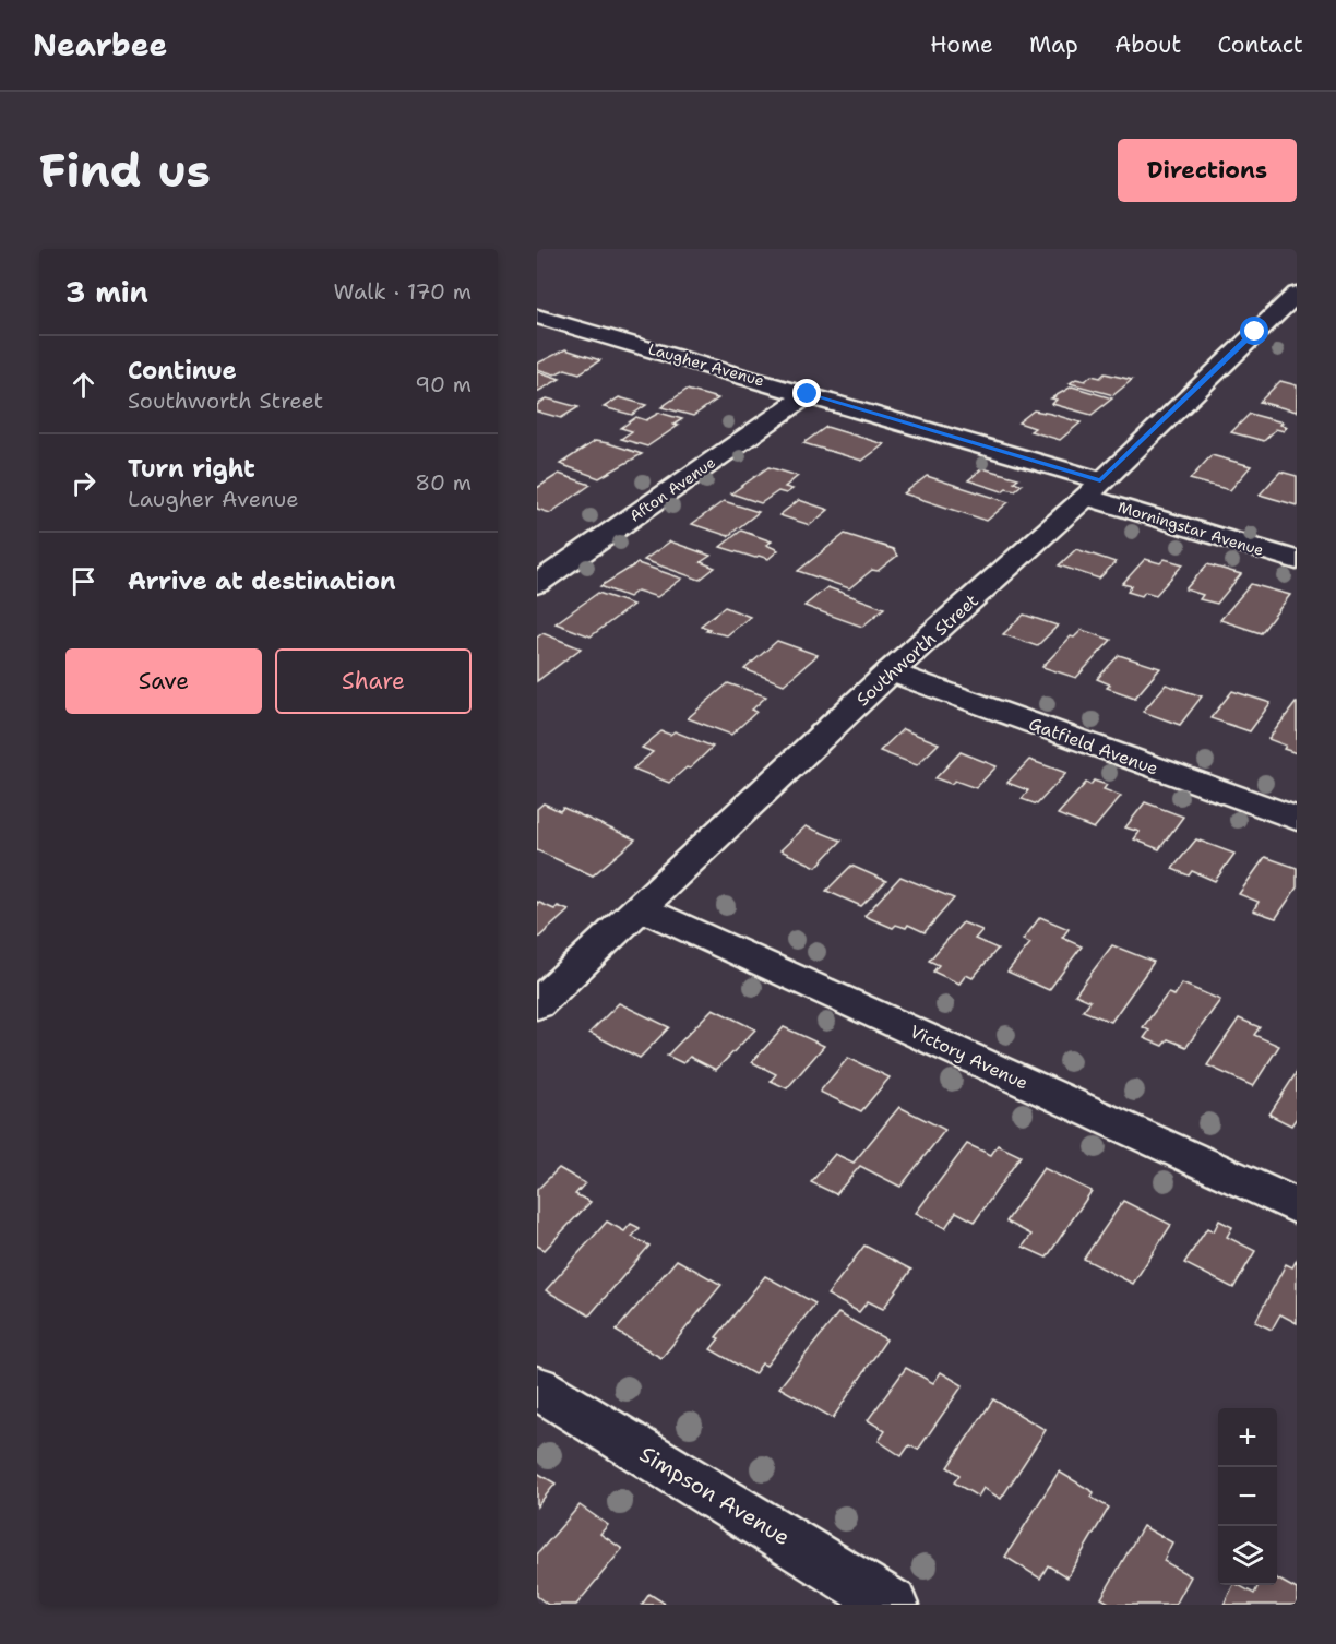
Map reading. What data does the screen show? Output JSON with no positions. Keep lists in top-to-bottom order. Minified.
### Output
{"streets":{"street":["Laugher Avenue","Afton Avenue","Morningstar Avenue","Southworth Street","Gatfield Avenue","Victory Avenue","Simpson Avenue"]},"crossings":[["Laugher Avenue","Afton Avenue"],["Laugher Avenue","Morningstar Avenue"],["Laugher Avenue","Southworth Street"],["Morningstar Avenue","Southworth Street"],["Southworth Street","Gatfield Avenue"],["Southworth Street","Victory Avenue"]],"page":{"header":"Nearbee","nav":["Home","Map","About","Contact"],"buttons":["Directions",["Save","Share"]],"title":"Find us","heading":["3 min","Walk · 170 m"],"list":[["Continue","Southworth Street","90 m"],["Turn right","Laugher Avenue","80 m"],"Arrive at destination"],"map_buttons":["+","−"]}}
